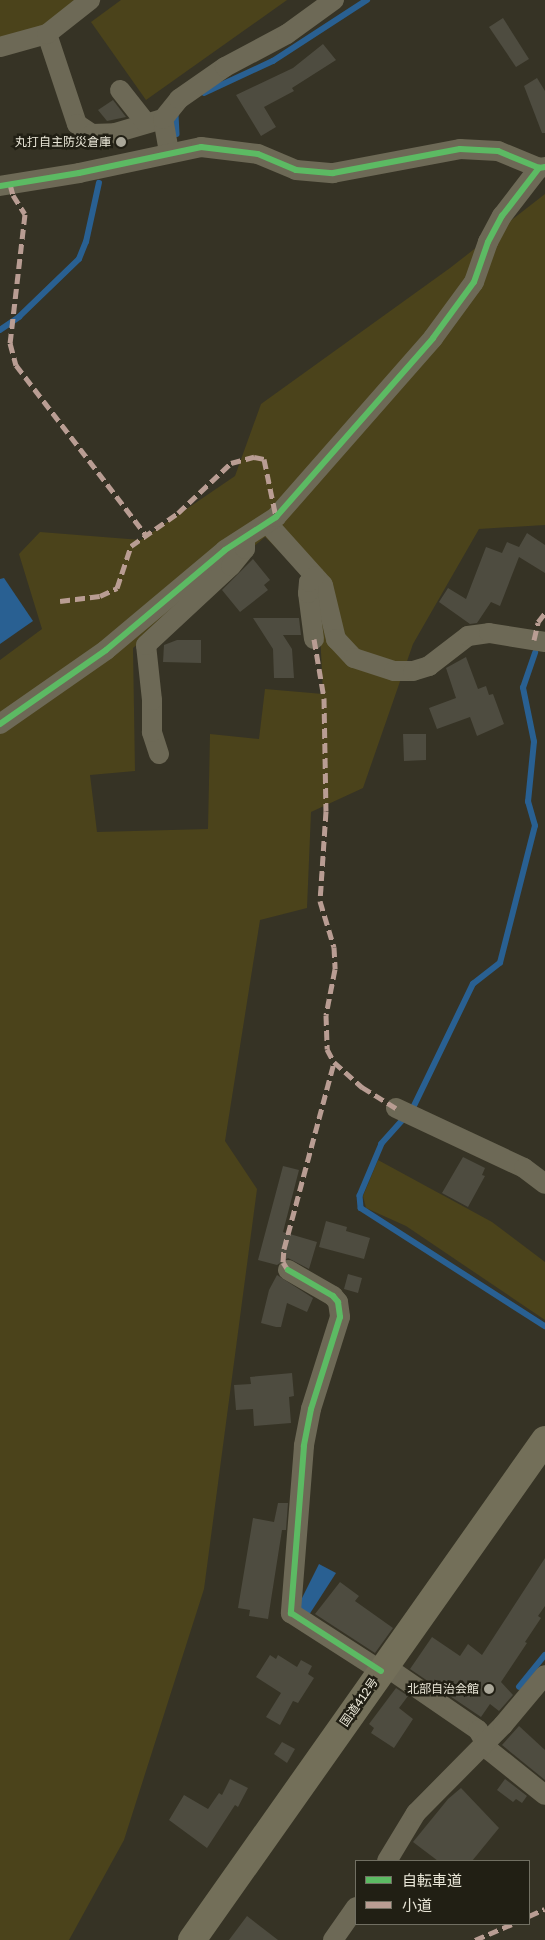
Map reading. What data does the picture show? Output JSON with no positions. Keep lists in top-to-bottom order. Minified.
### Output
{"streets":{"highway":["国道412号"]},"places":["丸打自主防災倉庫","北部自治会館"],"legend":["自転車道","小道"]}
